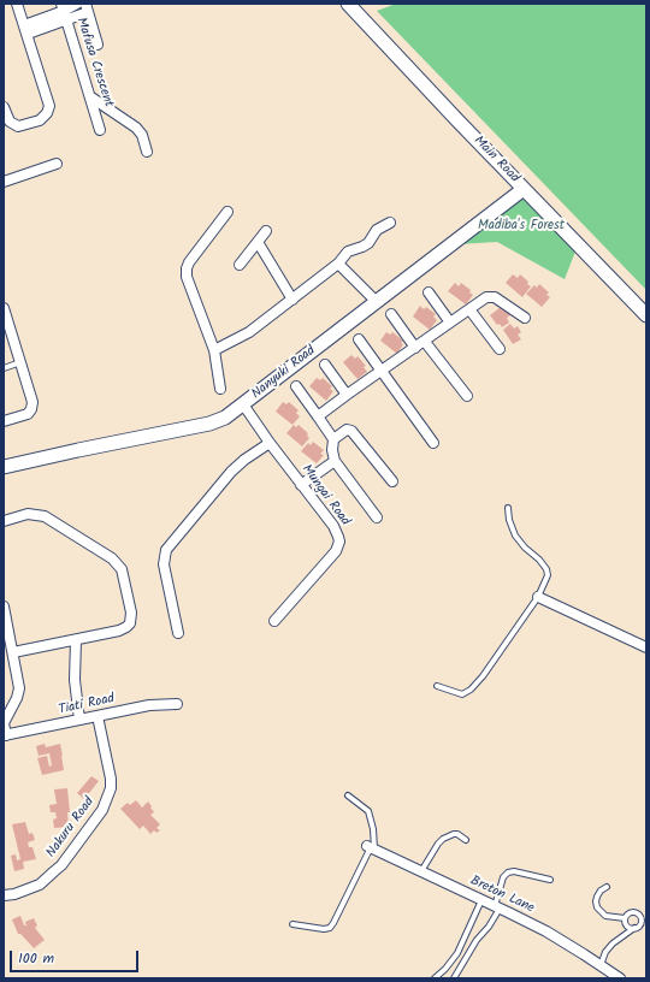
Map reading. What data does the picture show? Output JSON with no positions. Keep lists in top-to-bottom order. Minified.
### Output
{"streets":{"street":["Mafusa Crescent","Main Road","Nanyuki Road","Mungai Road","Tiati Road","Nakuru Road","Breton Lane"]},"crossings":[["Main Road","Nanyuki Road"],["Nanyuki Road","Mungai Road"],["Tiati Road","Nakuru Road"]],"parks":["Madiba's Forest"],"scale_bar":"100 m"}
